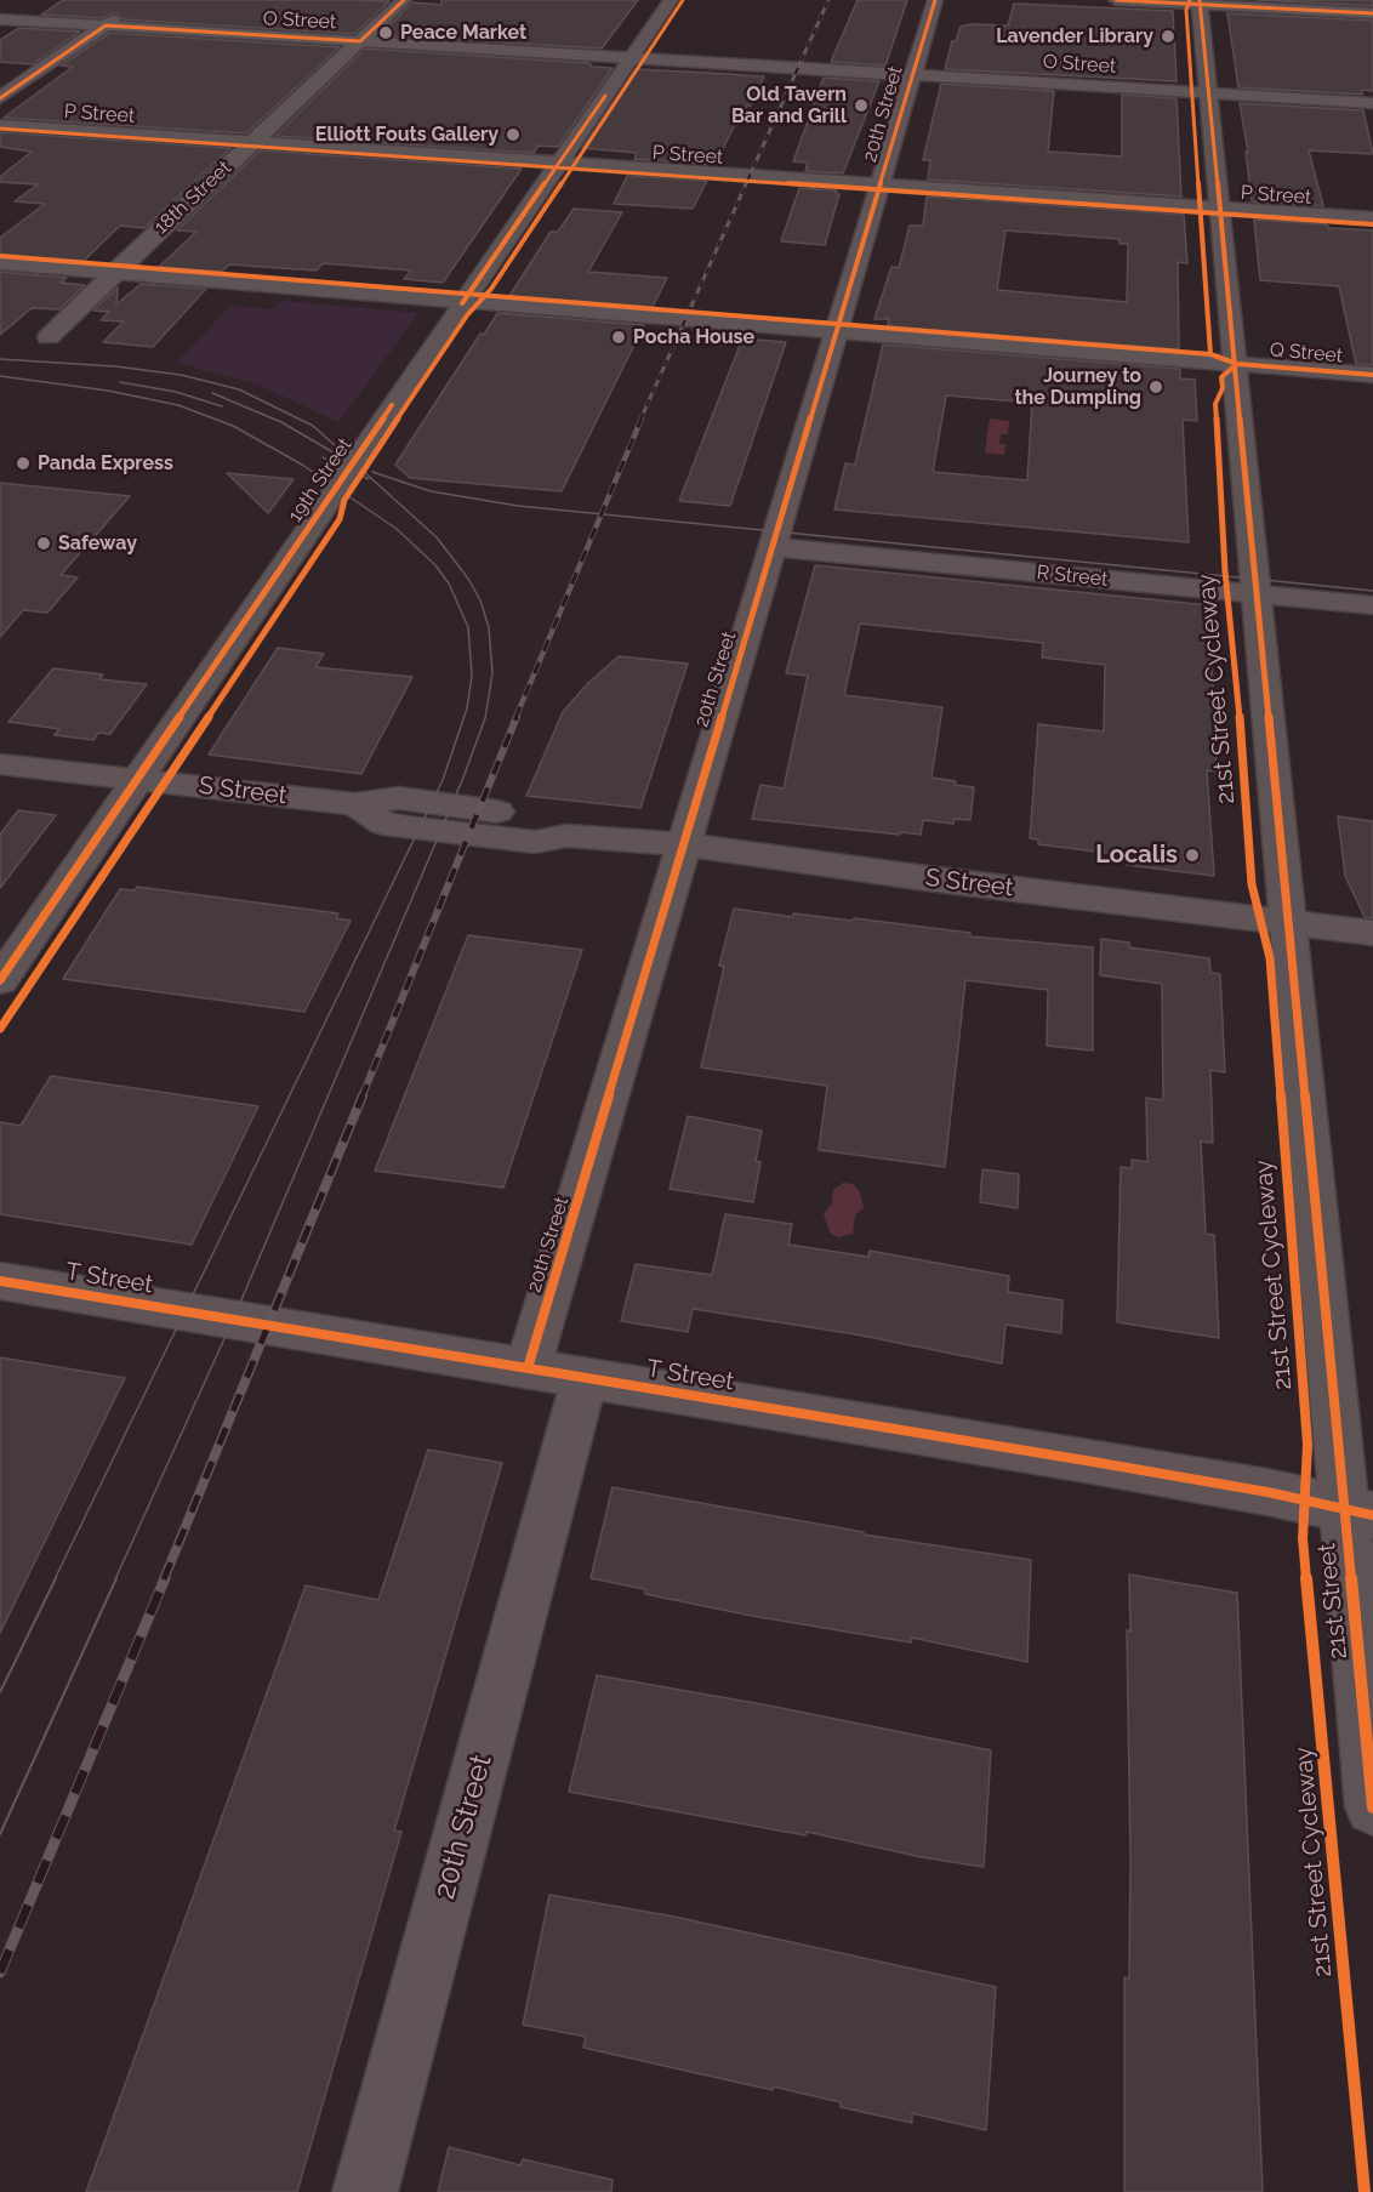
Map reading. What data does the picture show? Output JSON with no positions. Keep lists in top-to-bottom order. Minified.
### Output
{"streets":{"main road":["P Street","Q Street","19th Street","21st Street"],"street":["O Street","20th Street","18th Street","R Street","S Street","T Street"],"cycle path":["21st Street Cycleway"]},"crossings":[["O Street","20th Street"],["O Street","18th Street"],["O Street","19th Street"],["O Street","21st Street"],["P Street","20th Street"],["P Street","18th Street"],["P Street","19th Street"],["P Street","21st Street"],["20th Street","Q Street"],["20th Street","R Street"],["20th Street","S Street"],["20th Street","T Street"],["18th Street","Q Street"],["Q Street","19th Street"],["Q Street","21st Street"],["19th Street","S Street"],["R Street","21st Street"],["S Street","21st Street"],["T Street","21st Street"]],"places":["Peace Market","Lavender Library","Old Tavern Bar and Grill","Elliott Fouts Gallery","Pocha House","Journey to the Dumpling","Panda Express","Safeway","Localis"]}
